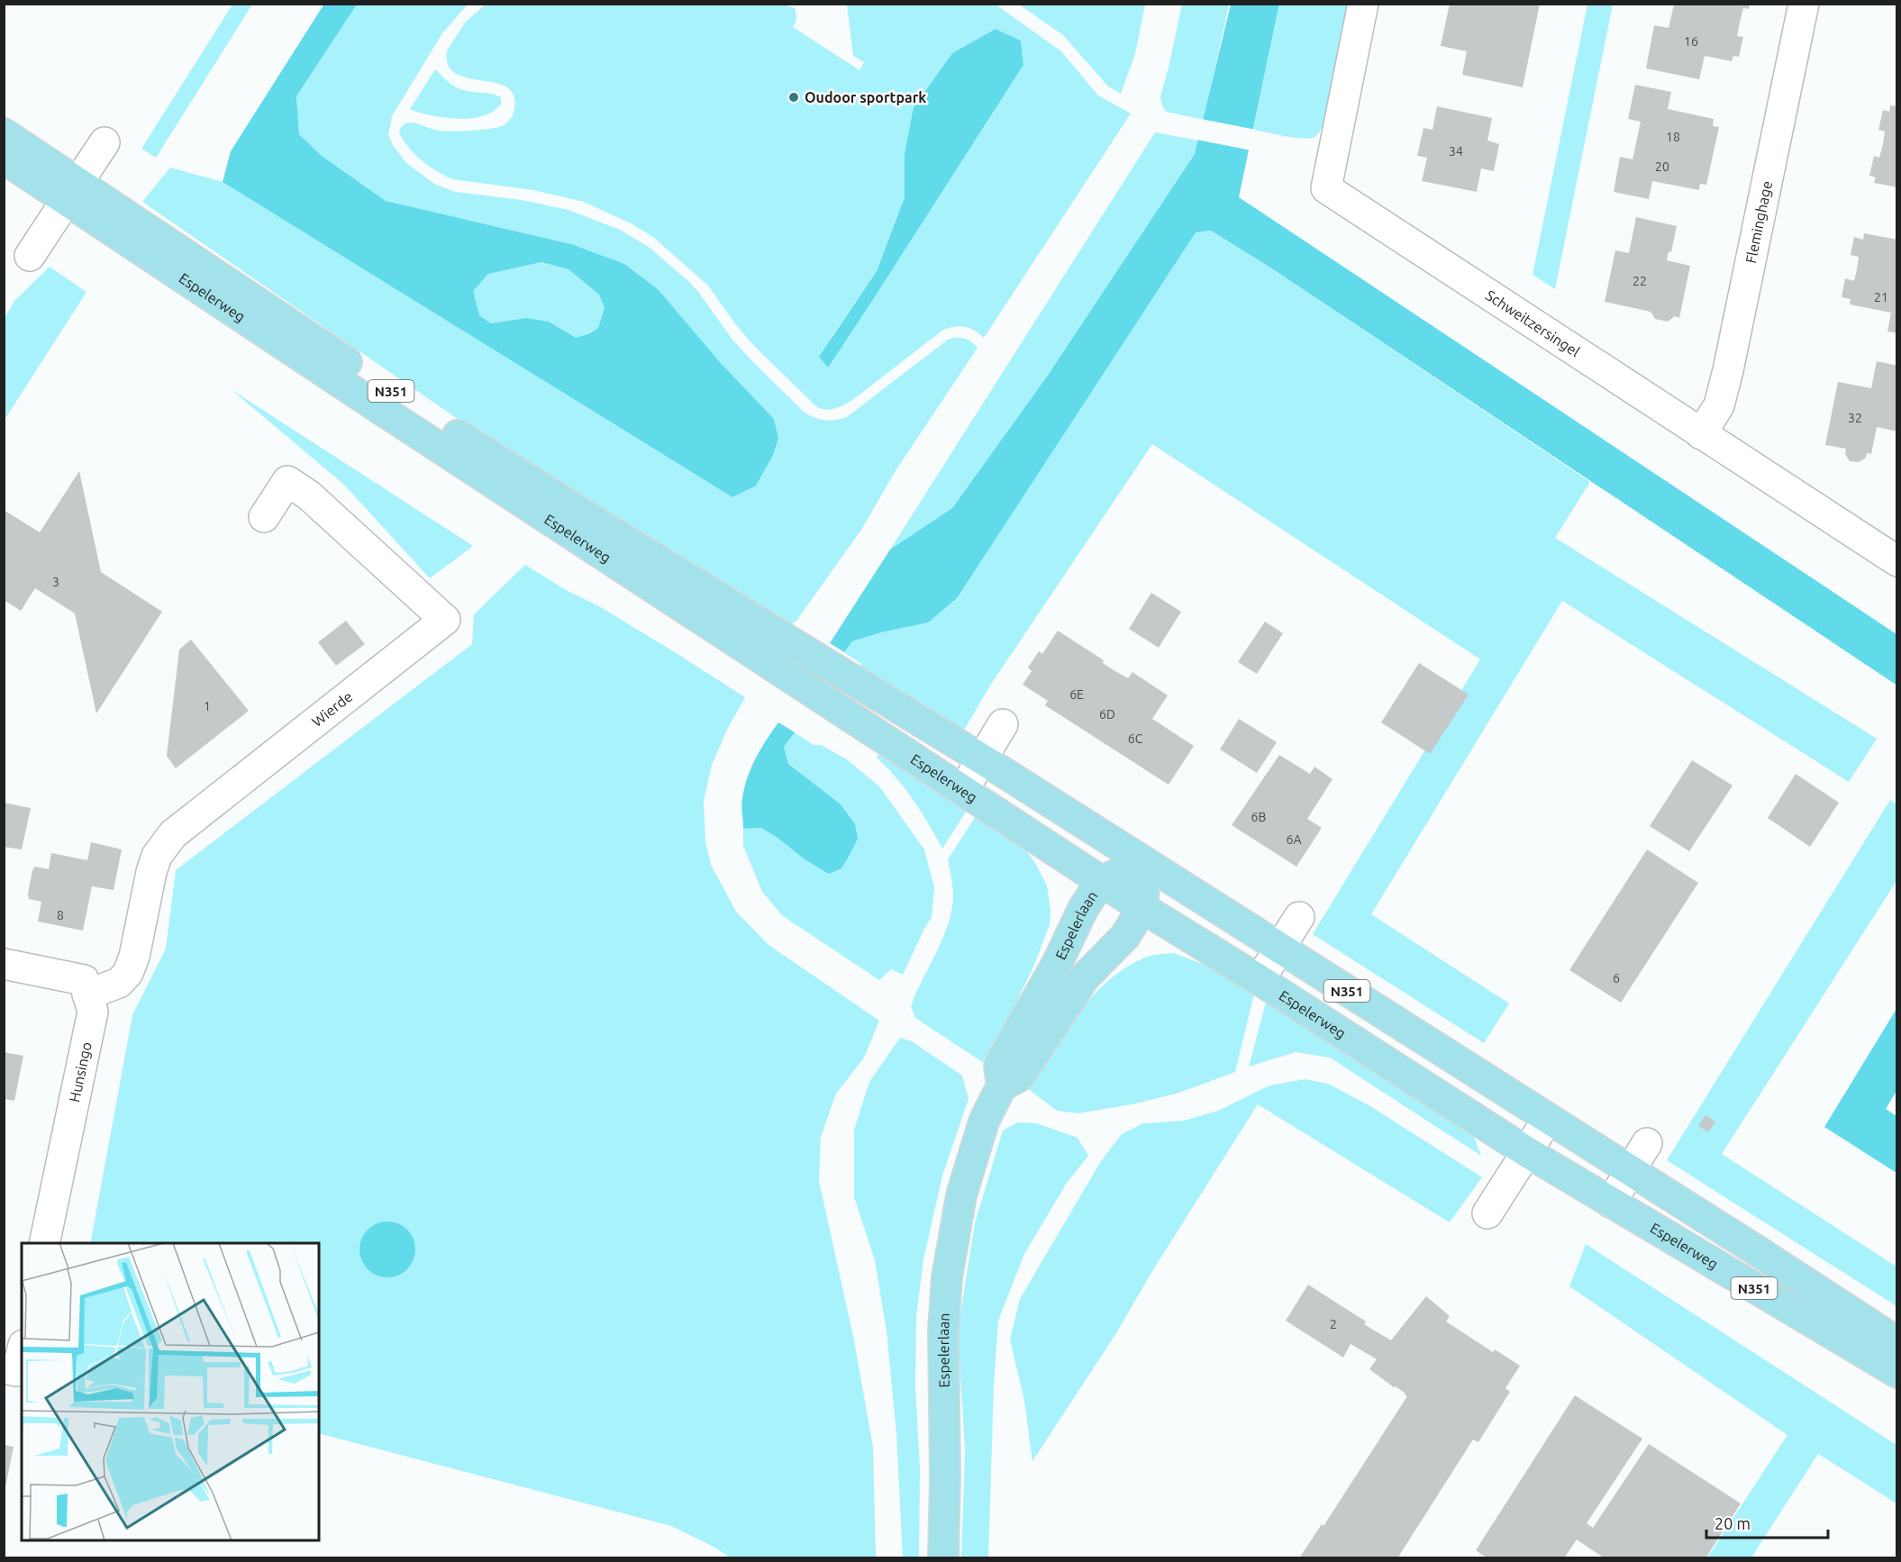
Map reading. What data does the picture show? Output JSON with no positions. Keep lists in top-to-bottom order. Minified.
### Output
{"streets":{"main road":["Espelerweg","N351","Espelerlaan"],"street":["Fleminghage","Schweitzersingel","Wierde","Hunsingo"]},"crossings":[["Fleminghage","Schweitzersingel"],["Espelerweg","Espelerlaan"],["Wierde","Hunsingo"]],"places":["Oudoor sportpark"],"house_numbers":["16","18","34","20","22","21","32","3","6E","1","6D","6C","6B","6A","8","6","2"],"scale_bar":"20 m"}
